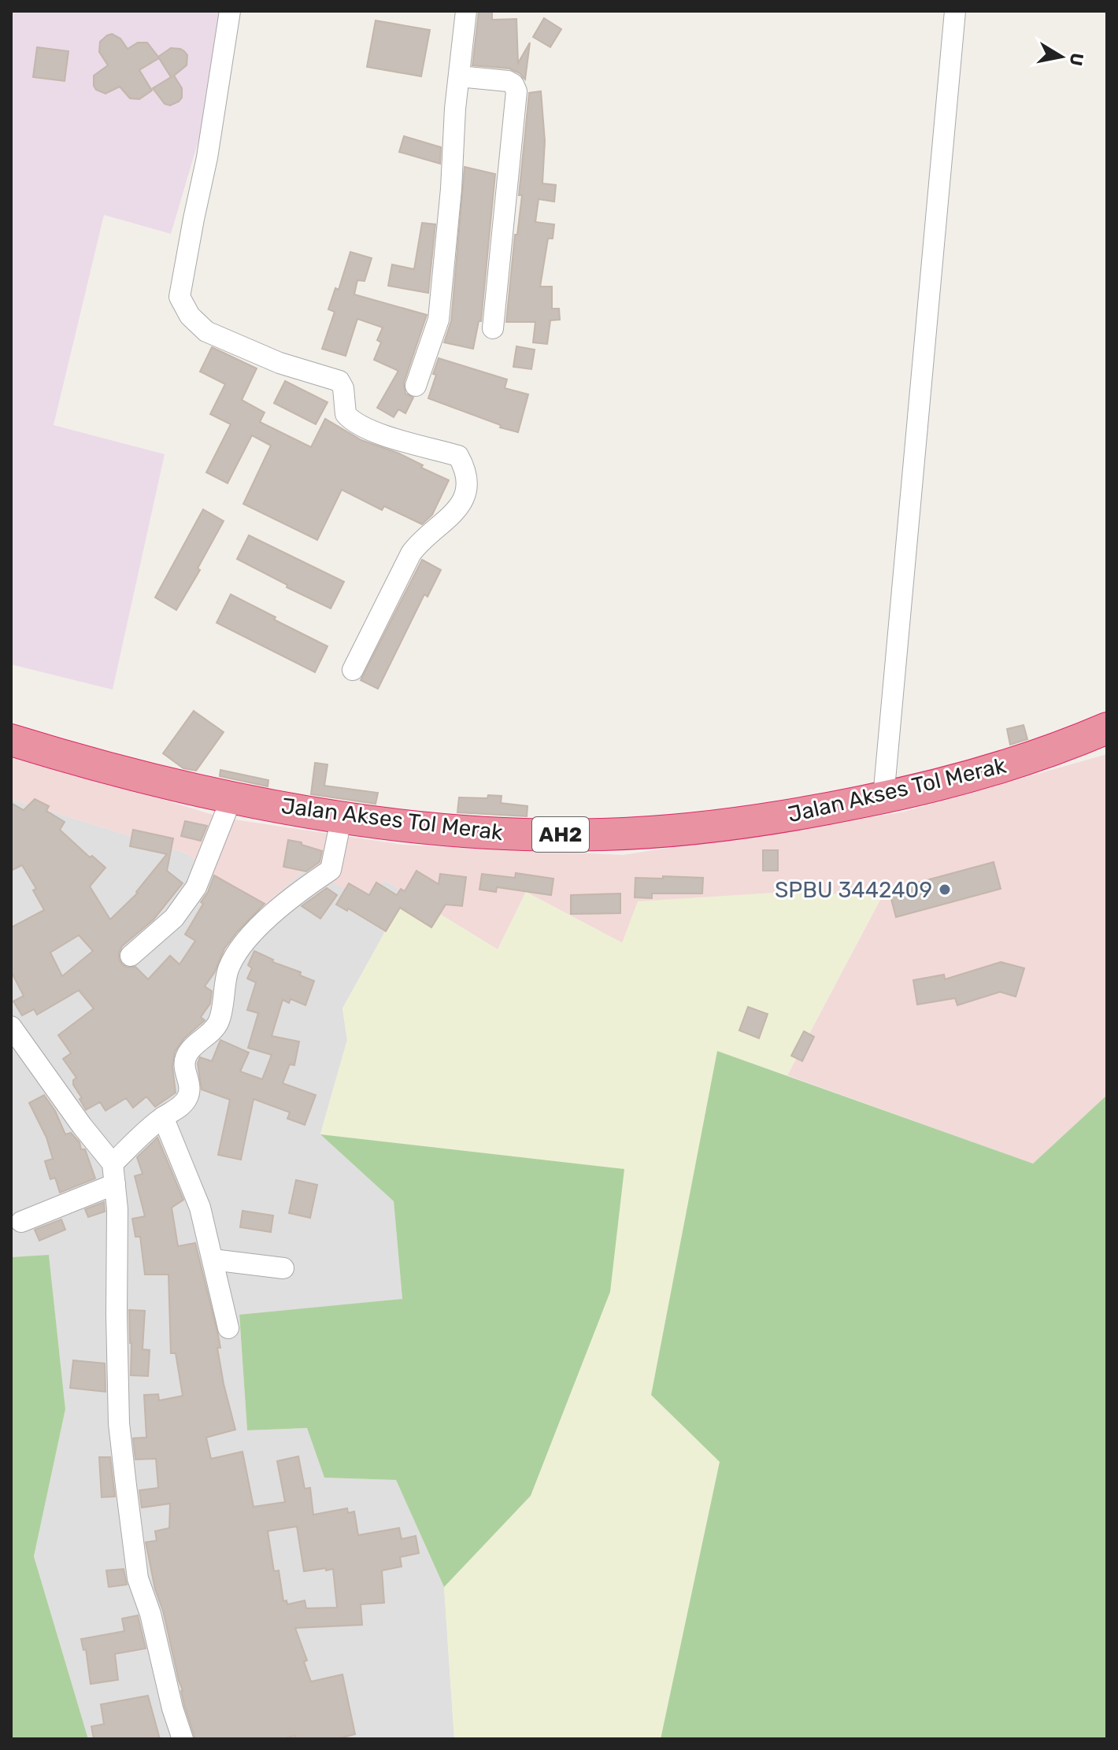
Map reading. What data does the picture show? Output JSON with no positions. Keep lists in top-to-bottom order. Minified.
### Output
{"streets":{"highway":["Jalan Akses Tol Merak","AH2"]},"places":["SPBU 3442409"],"north":"right"}
